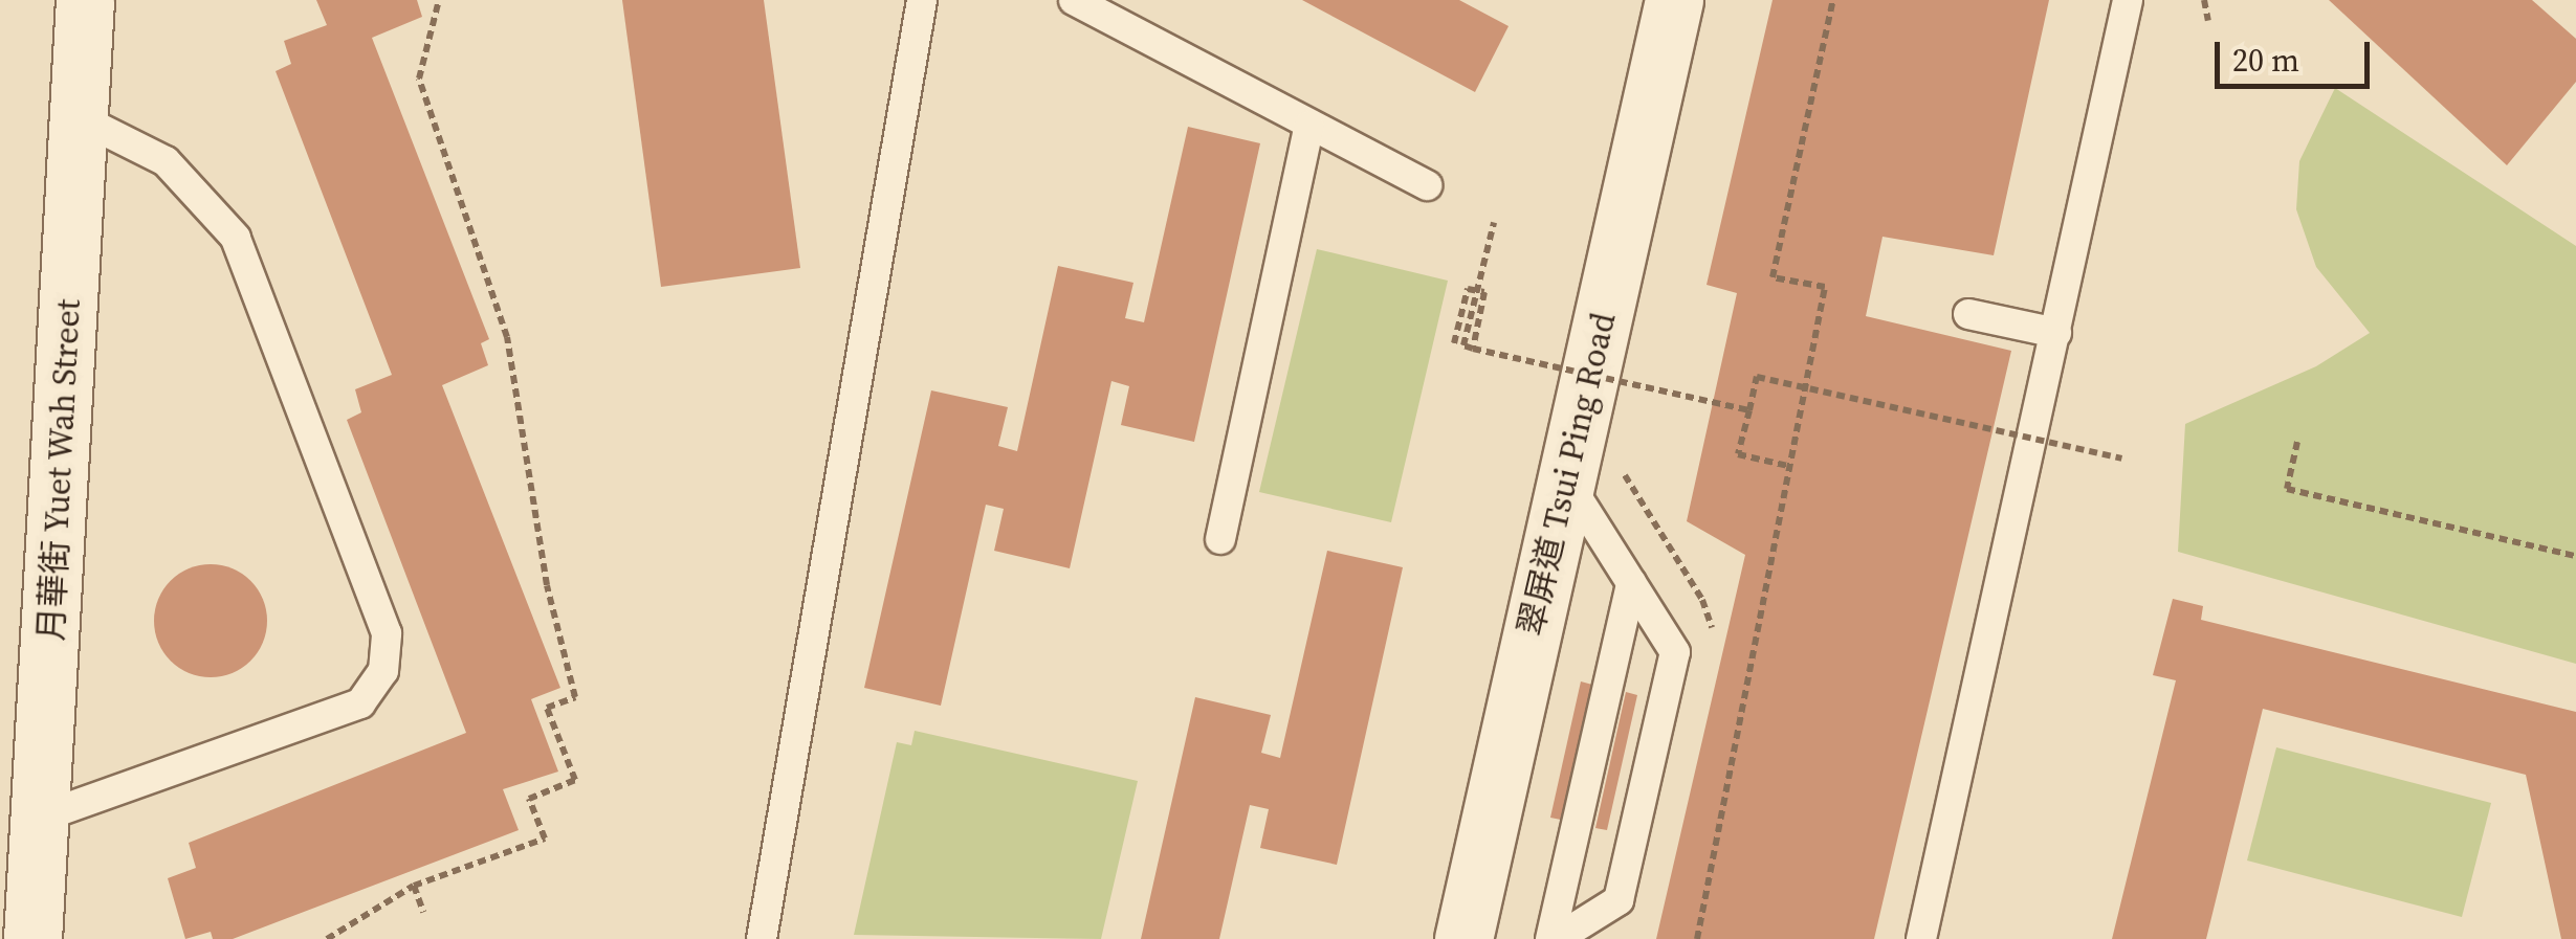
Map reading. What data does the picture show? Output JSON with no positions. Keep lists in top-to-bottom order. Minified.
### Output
{"streets":{"street":["月華街 Yuet Wah Street","翠屏道 Tsui Ping Road"]},"scale_bar":"20 m"}
